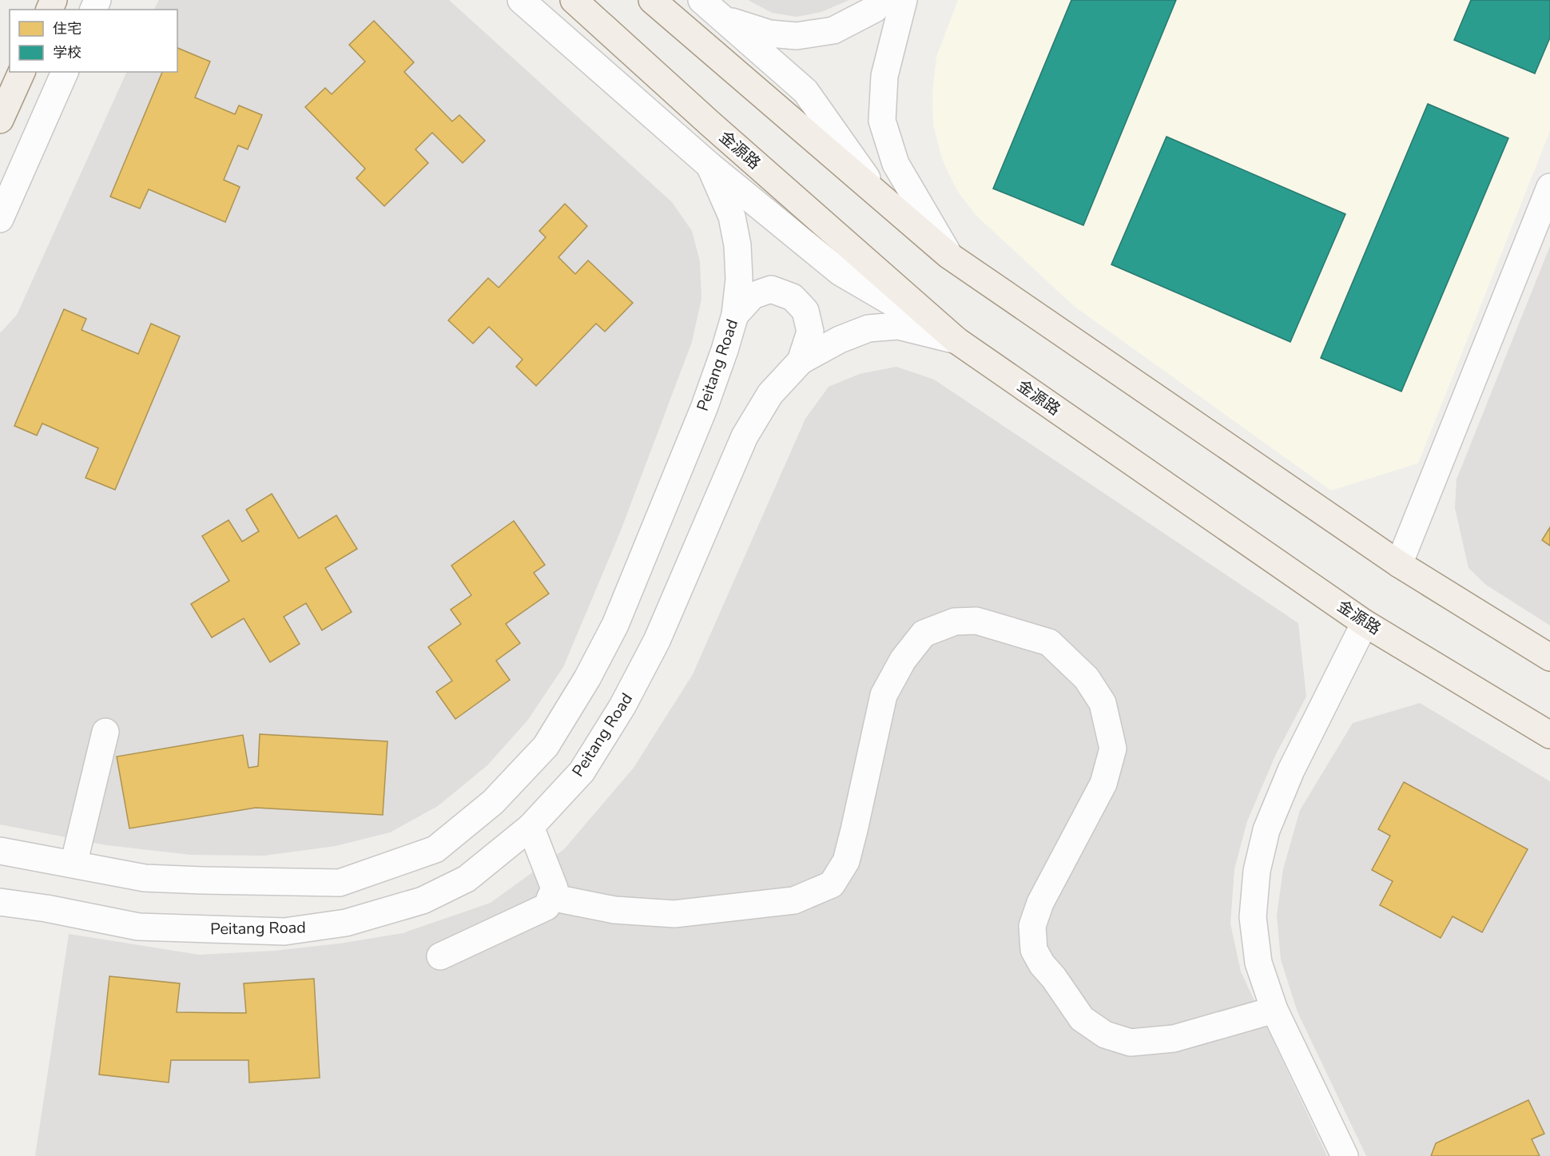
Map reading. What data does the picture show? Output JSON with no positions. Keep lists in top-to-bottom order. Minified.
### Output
{"streets":{"main road":["金源路"],"street":["Peitang Road"]},"crossings":[["金源路","Peitang Road"]],"legend":["住宅","学校"]}
